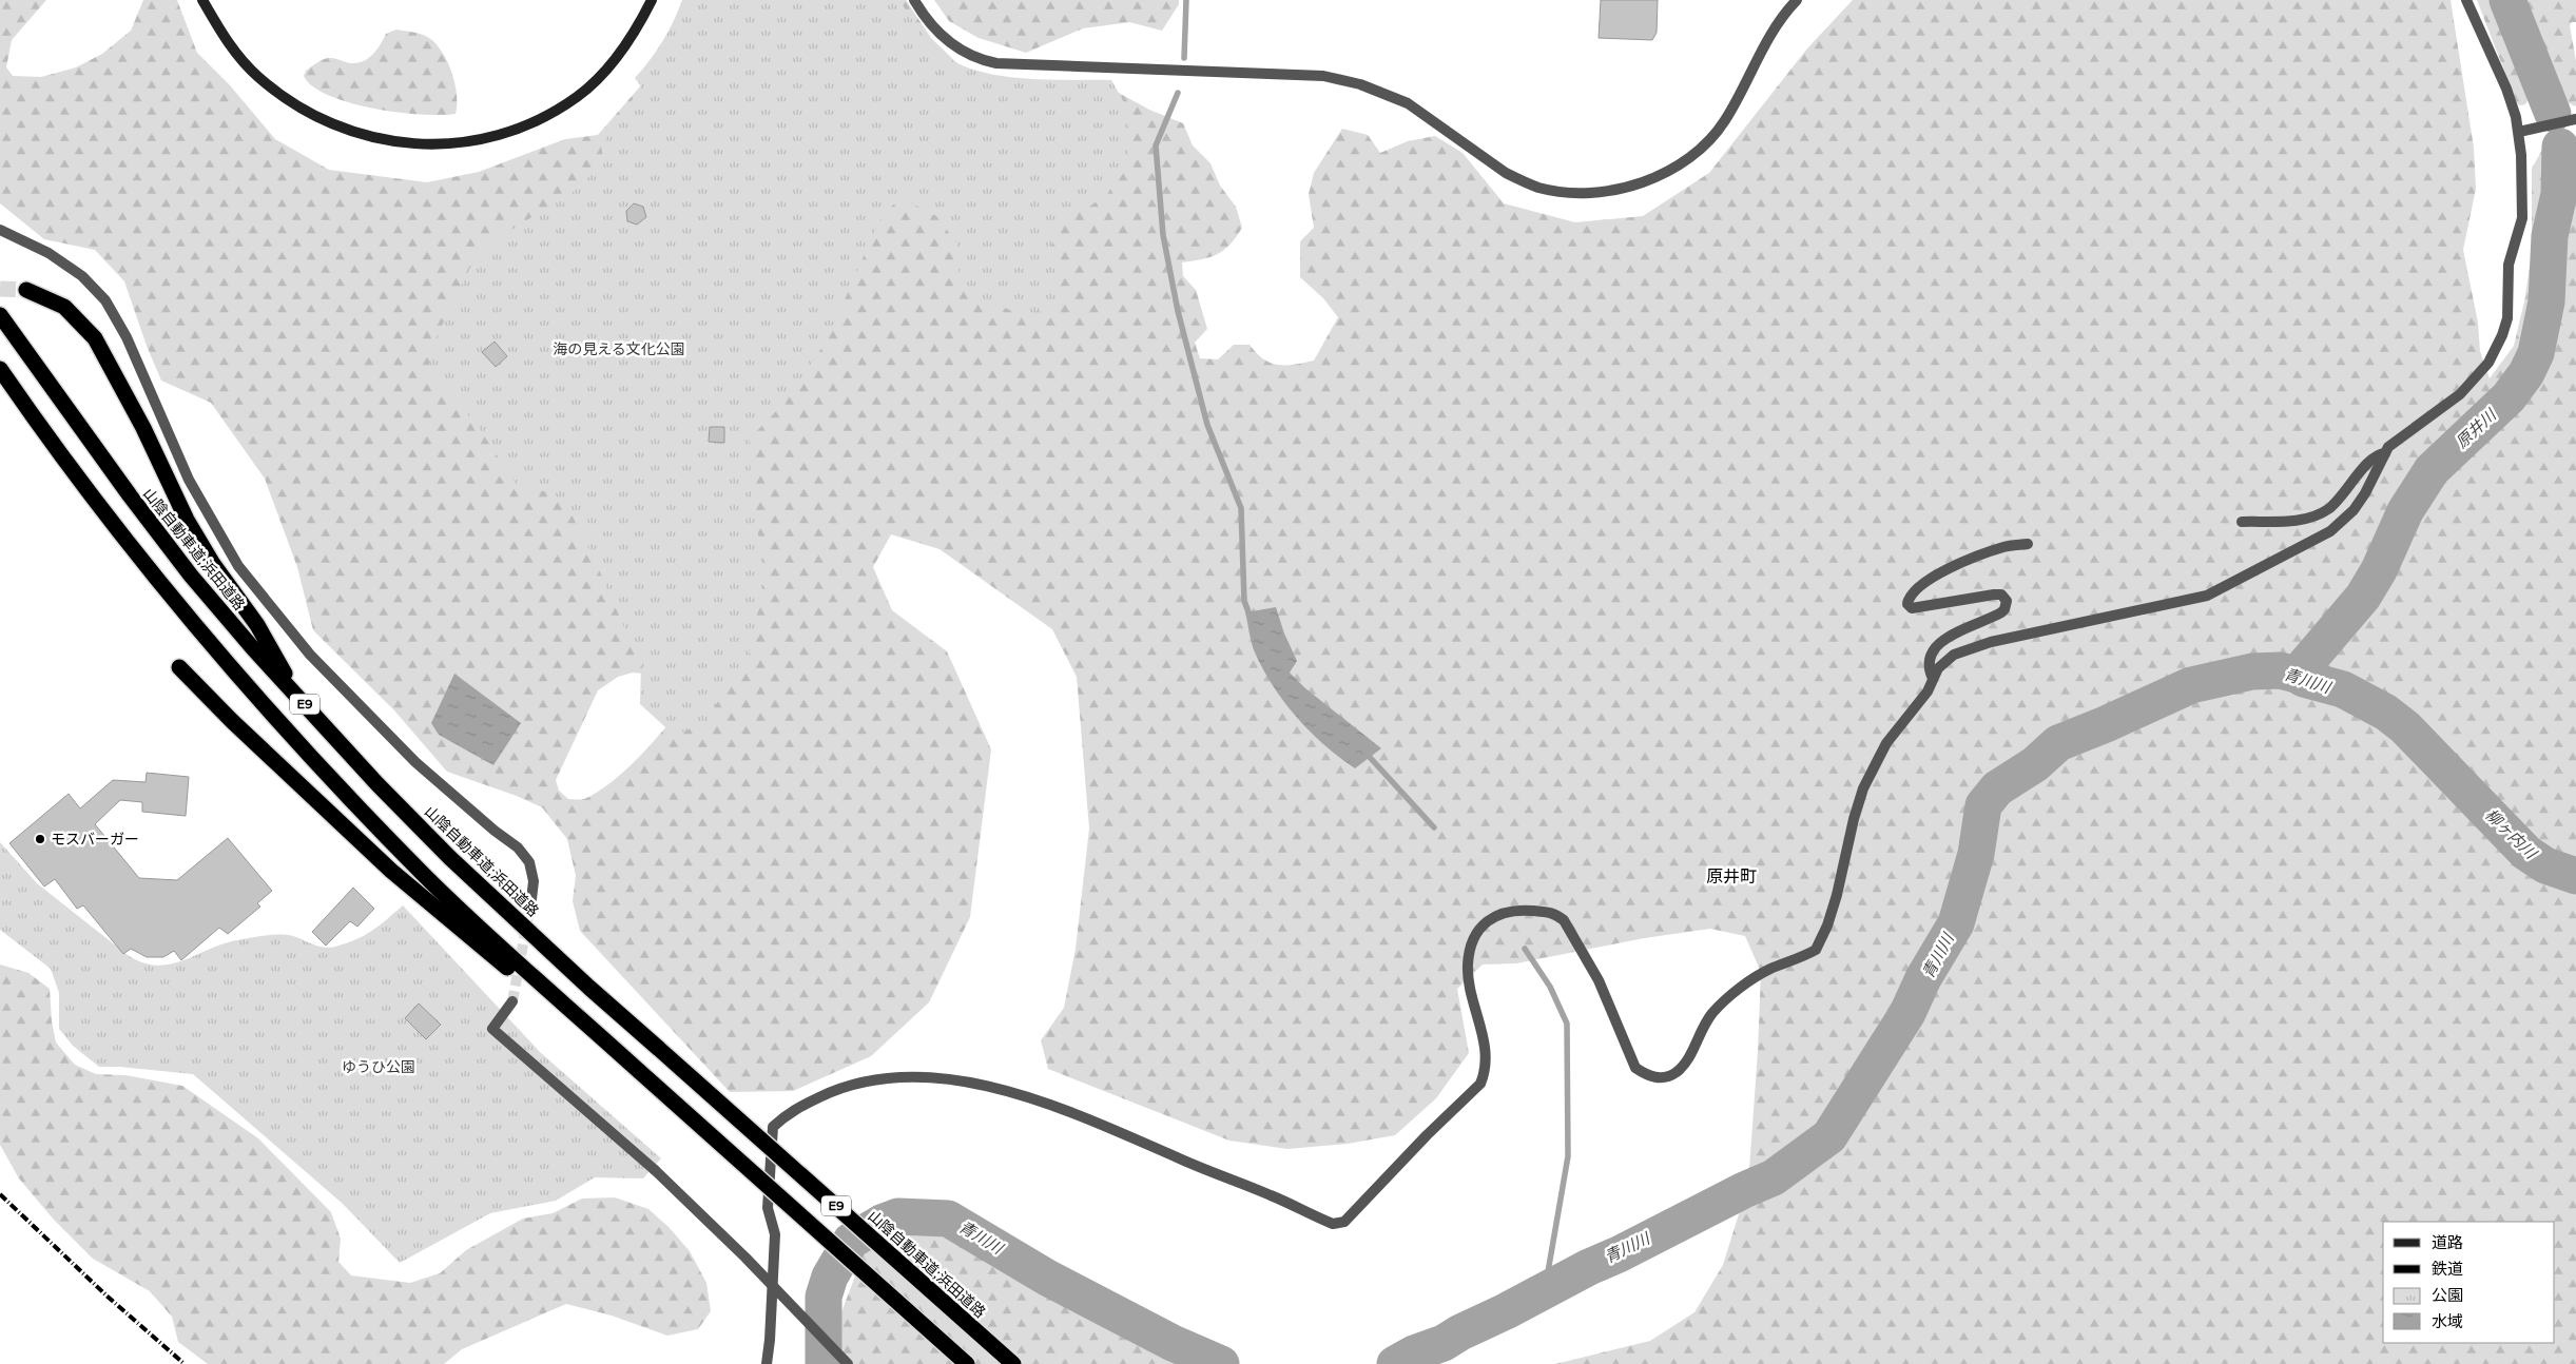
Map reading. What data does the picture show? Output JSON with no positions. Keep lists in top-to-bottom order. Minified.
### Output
{"streets":{"highway":["山陰自動車道;浜田道路","E9"]},"districts":["原井町"],"water":["原井川","青川川","柳ヶ内川"],"parks":["海の見える文化公園","ゆうひ公園"],"places":["モスバーガー"],"legend":["道路","鉄道","公園","水域"]}
